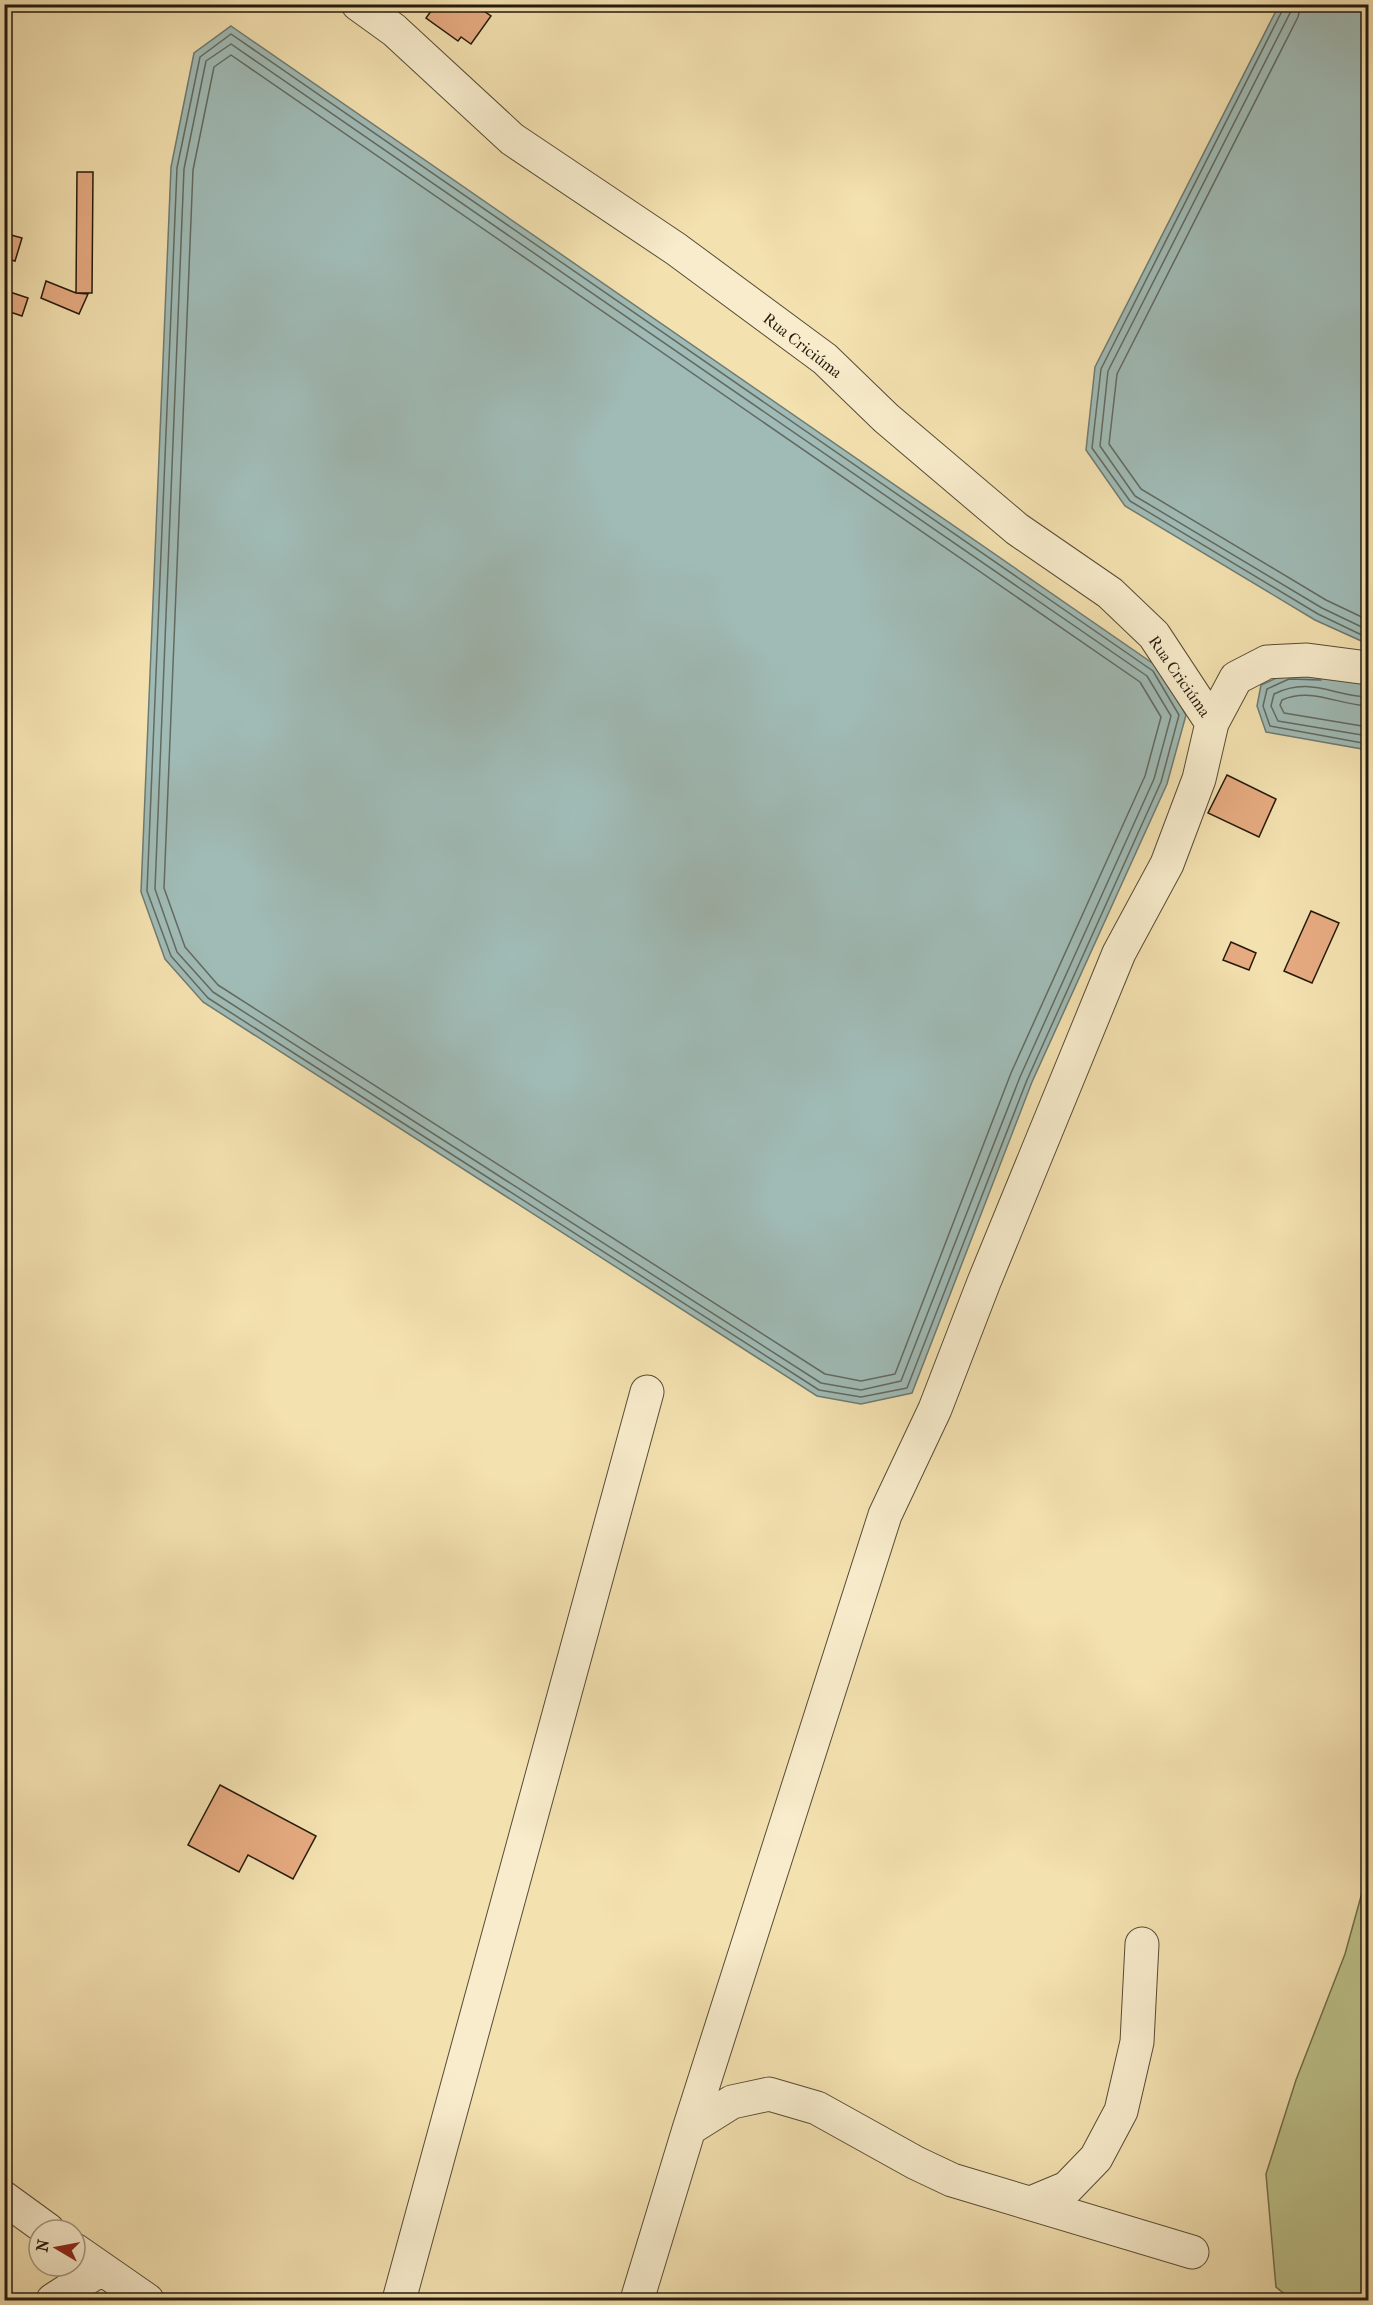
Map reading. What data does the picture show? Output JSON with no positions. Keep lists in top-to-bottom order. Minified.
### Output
{"streets":{"street":["Rua Criciúma"]},"north":"left"}
